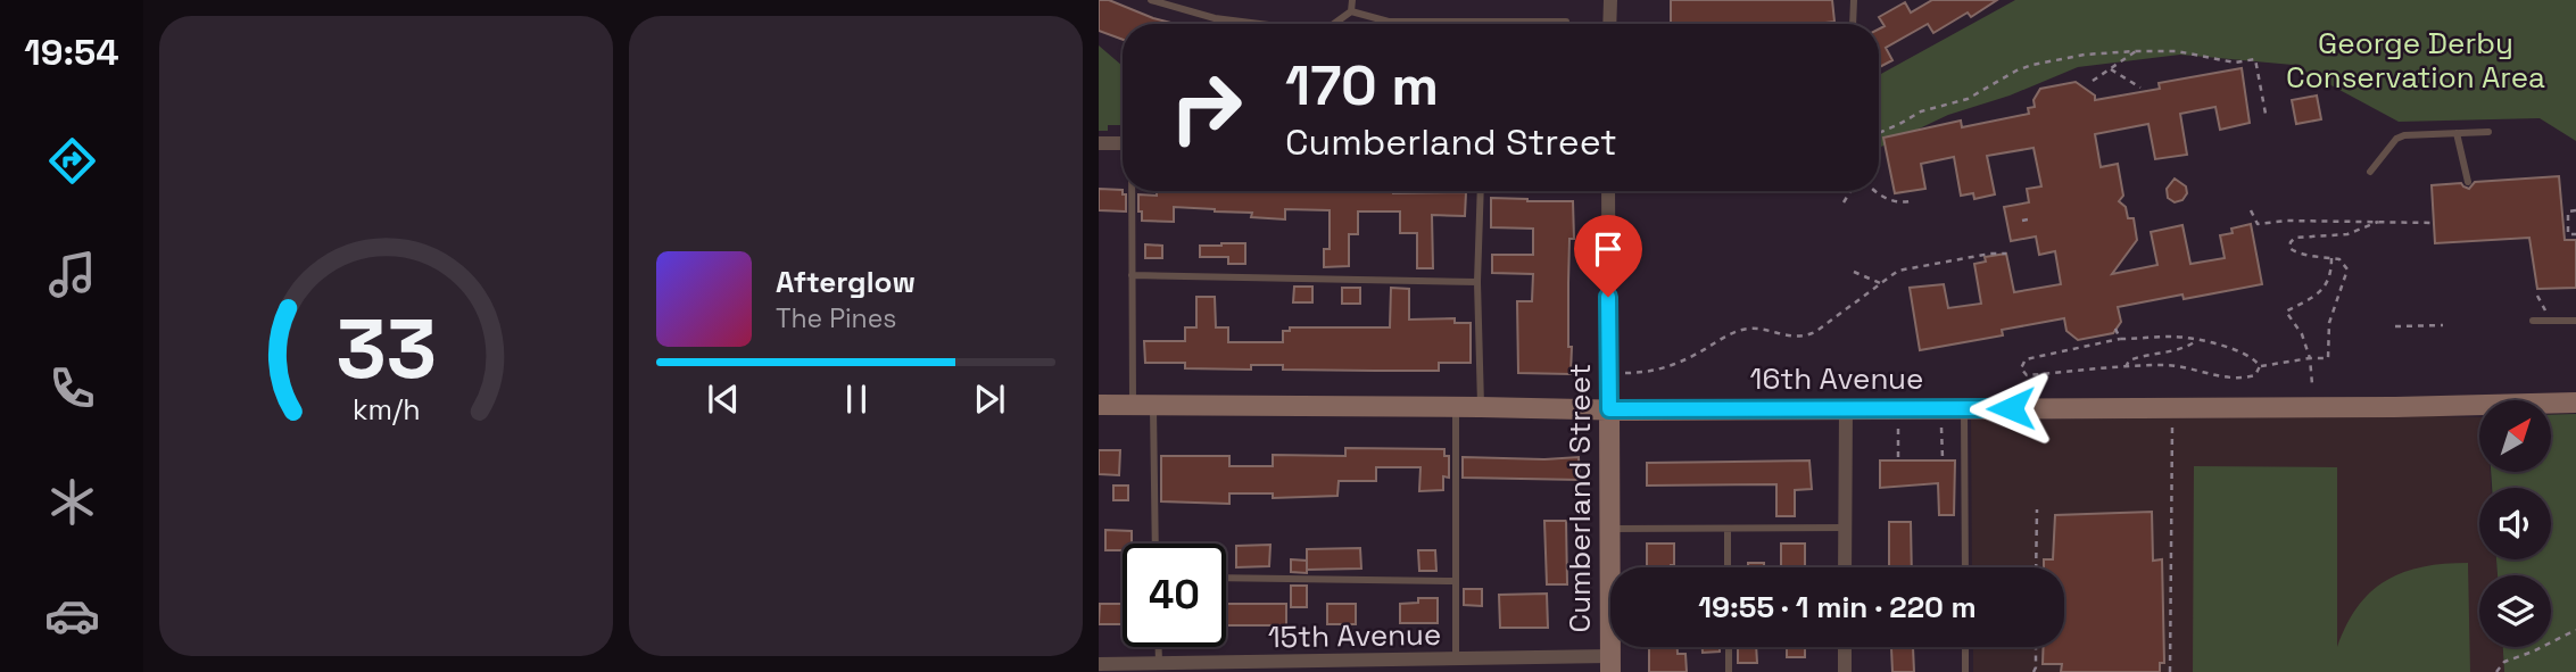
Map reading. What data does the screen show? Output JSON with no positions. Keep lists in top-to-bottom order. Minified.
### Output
{"streets":{"street":["16th Avenue","Cumberland Street","15th Avenue"]},"crossings":[["16th Avenue","Cumberland Street"],["Cumberland Street","15th Avenue"]],"parks":["George Derby Conservation Area"],"north":"top right","page":{"tabs":"19:54","turn":["170 m","Cumberland Street"],"song":["Afterglow","The Pines"],"limit":"40","trip":"19:55 · 1 min · 220 m","gauge":["33","km/h"]}}
